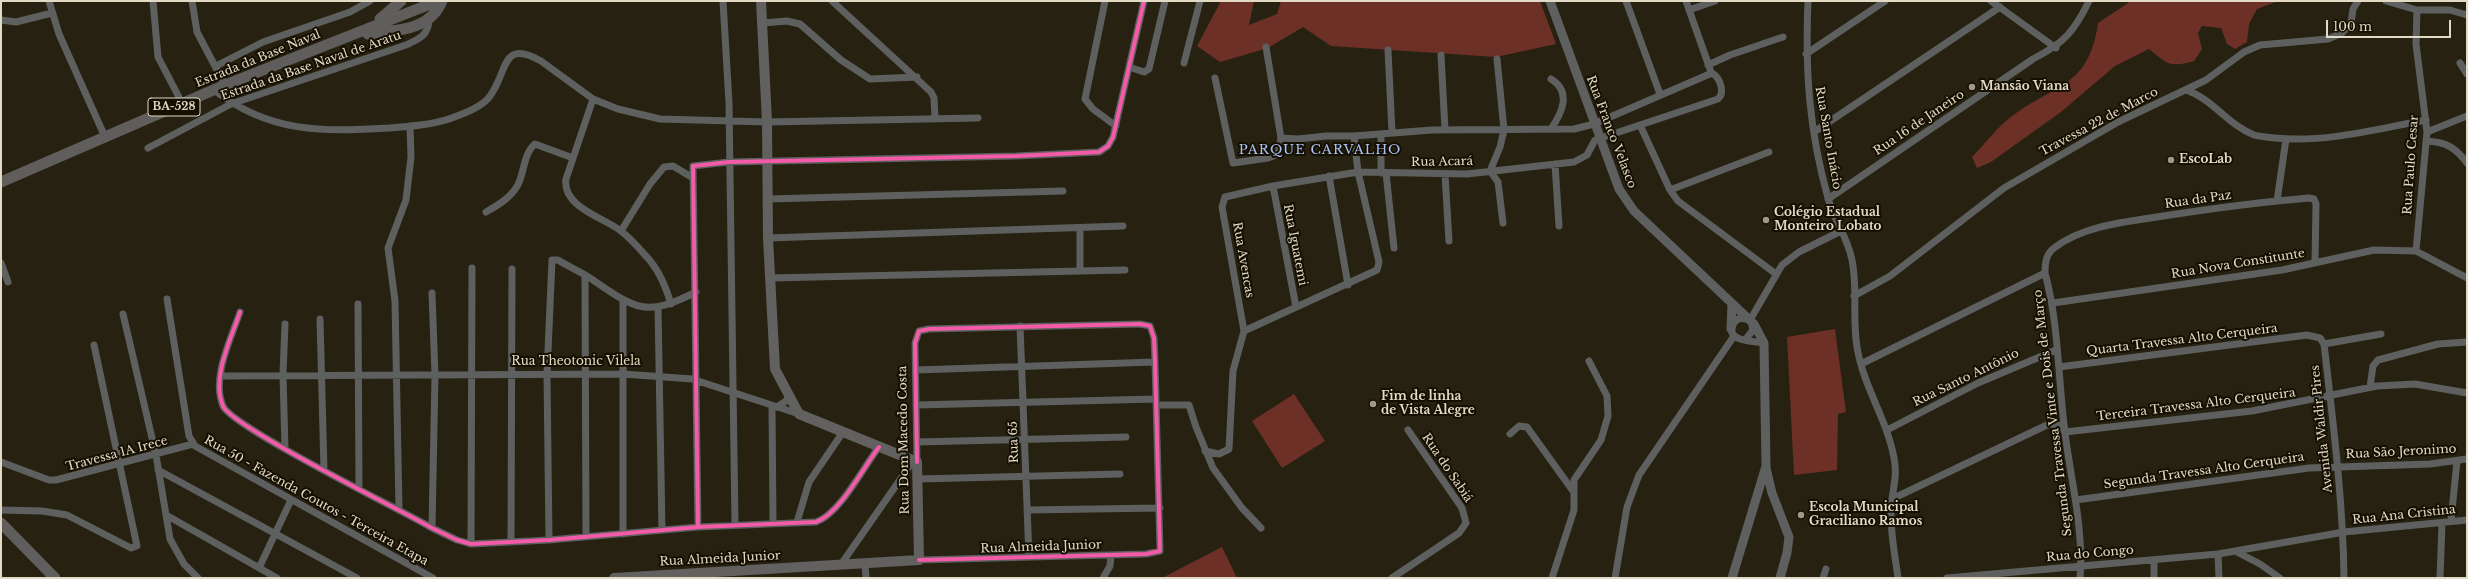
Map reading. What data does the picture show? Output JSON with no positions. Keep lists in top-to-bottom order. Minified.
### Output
{"streets":{"main road":["Estrada da Base Naval","BA-528","Rua Theotonic Vilela","Rua Dom Macedo Costa","Rua Almeida Junior"],"street":["Estrada da Base Naval de Aratu","Travessa 22 de Marco","Rua 16 de Janeiro","Rua Franco Velasco","Rua Santo Inácio","Rua Acará","Rua Paulo Cesar","Rua da Paz","Rua Iguatemi","Rua Avencas","Rua Nova Constitunte","Quarta Travessa Alto Cerqueira","Rua Santo Antônio","Terceira Travessa Alto Cerqueira","Segunda Travessa Vinte e Dois de Março","Avenida Waldir Pires","Rua 65","Rua São Jeronimo","Travessa 1A Irece","Rua do Sabiá","Segunda Travessa Alto Cerqueira","Rua 50 - Fazenda Coutos - Terceira Etapa","Rua Ana Cristina","Rua do Congo"]},"crossings":[["Travessa 22 de Marco","Rua Santo Inácio"],["Rua 16 de Janeiro","Rua Santo Inácio"],["Rua Franco Velasco","Rua Acará"],["Rua Santo Inácio","Rua Santo Antônio"],["Rua Santo Inácio","Segunda Travessa Vinte e Dois de Março"],["Rua Acará","Rua Iguatemi"],["Rua Acará","Rua Avencas"],["Rua Paulo Cesar","Rua Nova Constitunte"],["Rua da Paz","Rua Nova Constitunte"],["Rua da Paz","Segunda Travessa Vinte e Dois de Março"],["Rua Nova Constitunte","Segunda Travessa Vinte e Dois de Março"],["Quarta Travessa Alto Cerqueira","Segunda Travessa Vinte e Dois de Março"],["Quarta Travessa Alto Cerqueira","Avenida Waldir Pires"],["Rua Theotonic Vilela","Rua Dom Macedo Costa"],["Rua Santo Antônio","Segunda Travessa Vinte e Dois de Março"],["Terceira Travessa Alto Cerqueira","Segunda Travessa Vinte e Dois de Março"],["Terceira Travessa Alto Cerqueira","Avenida Waldir Pires"],["Segunda Travessa Vinte e Dois de Março","Segunda Travessa Alto Cerqueira"],["Segunda Travessa Vinte e Dois de Março","Rua do Congo"],["Avenida Waldir Pires","Rua São Jeronimo"],["Avenida Waldir Pires","Segunda Travessa Alto Cerqueira"],["Avenida Waldir Pires","Rua Ana Cristina"],["Avenida Waldir Pires","Rua do Congo"],["Rua Dom Macedo Costa","Rua 65"],["Rua Dom Macedo Costa","Rua Almeida Junior"],["Rua 65","Rua Almeida Junior"],["Rua São Jeronimo","Segunda Travessa Alto Cerqueira"],["Travessa 1A Irece","Rua 50 - Fazenda Coutos - Terceira Etapa"],["Rua Ana Cristina","Rua do Congo"]],"districts":["PARQUE CARVALHO"],"places":["Mansão Viana","EscoLab","Colégio Estadual Monteiro Lobato","Fim de linha de Vista Alegre","Escola Municipal Graciliano Ramos"],"scale_bar":"100 m"}
